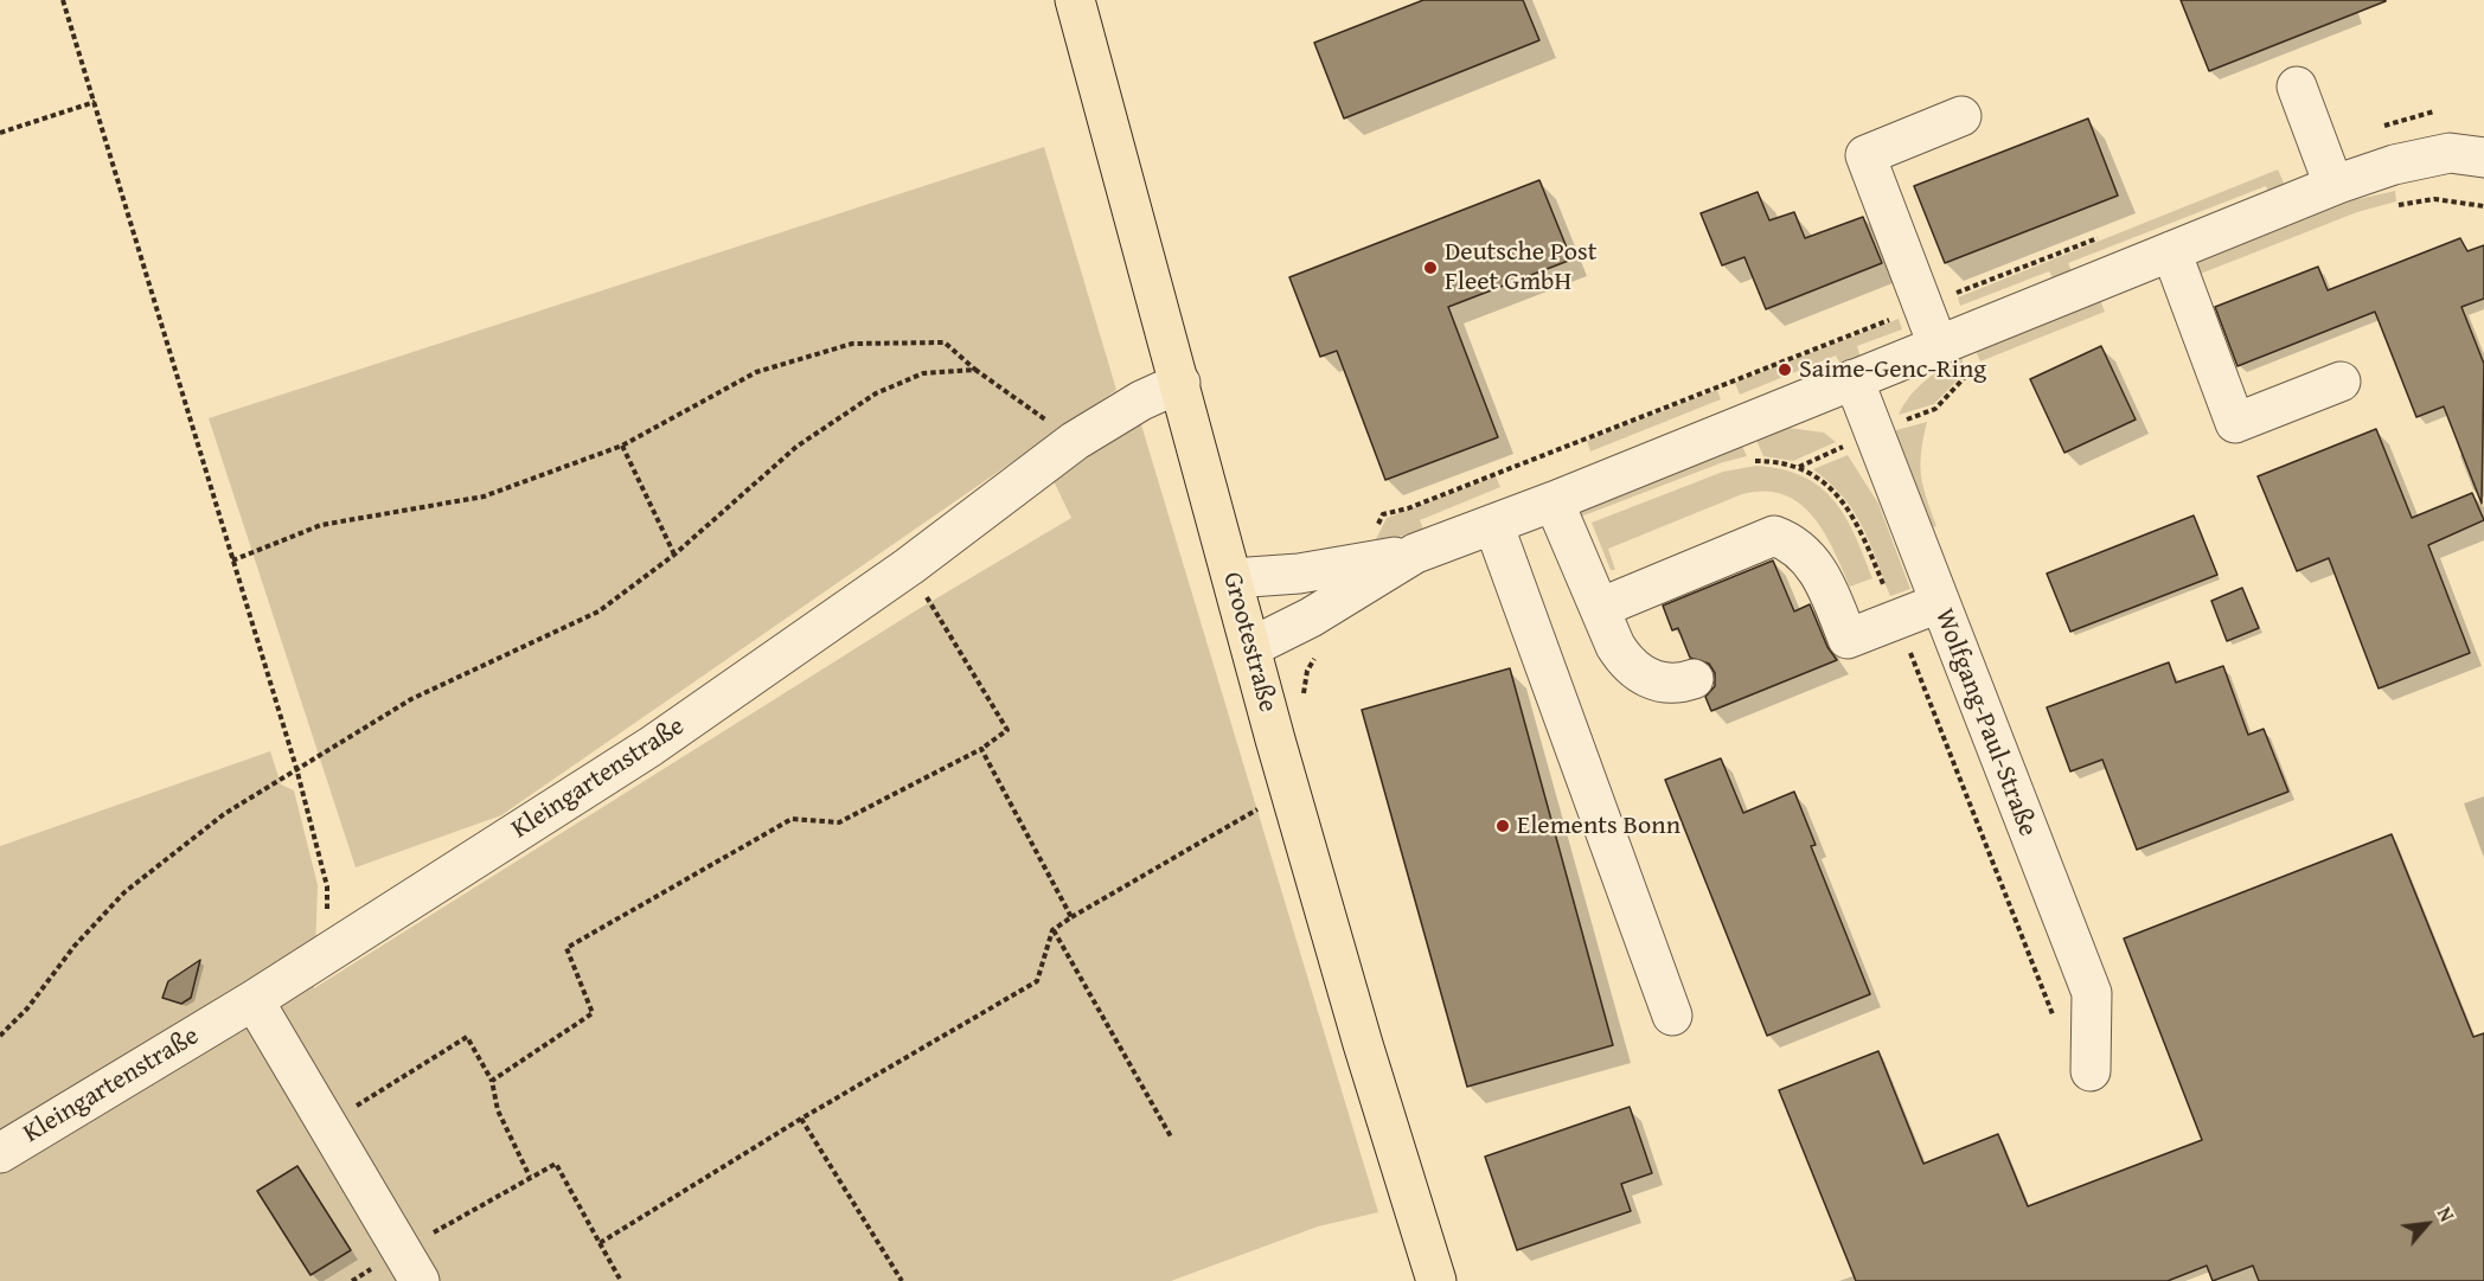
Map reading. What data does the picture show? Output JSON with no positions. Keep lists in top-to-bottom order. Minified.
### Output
{"streets":{"main road":["Grootestraße"],"street":["Wolfgang-Paul-Straße","Kleingartenstraße"]},"crossings":[["Grootestraße","Kleingartenstraße"]],"places":["Deutsche Post Fleet GmbH","Saime-Genc-Ring","Elements Bonn"],"north":"top right"}
